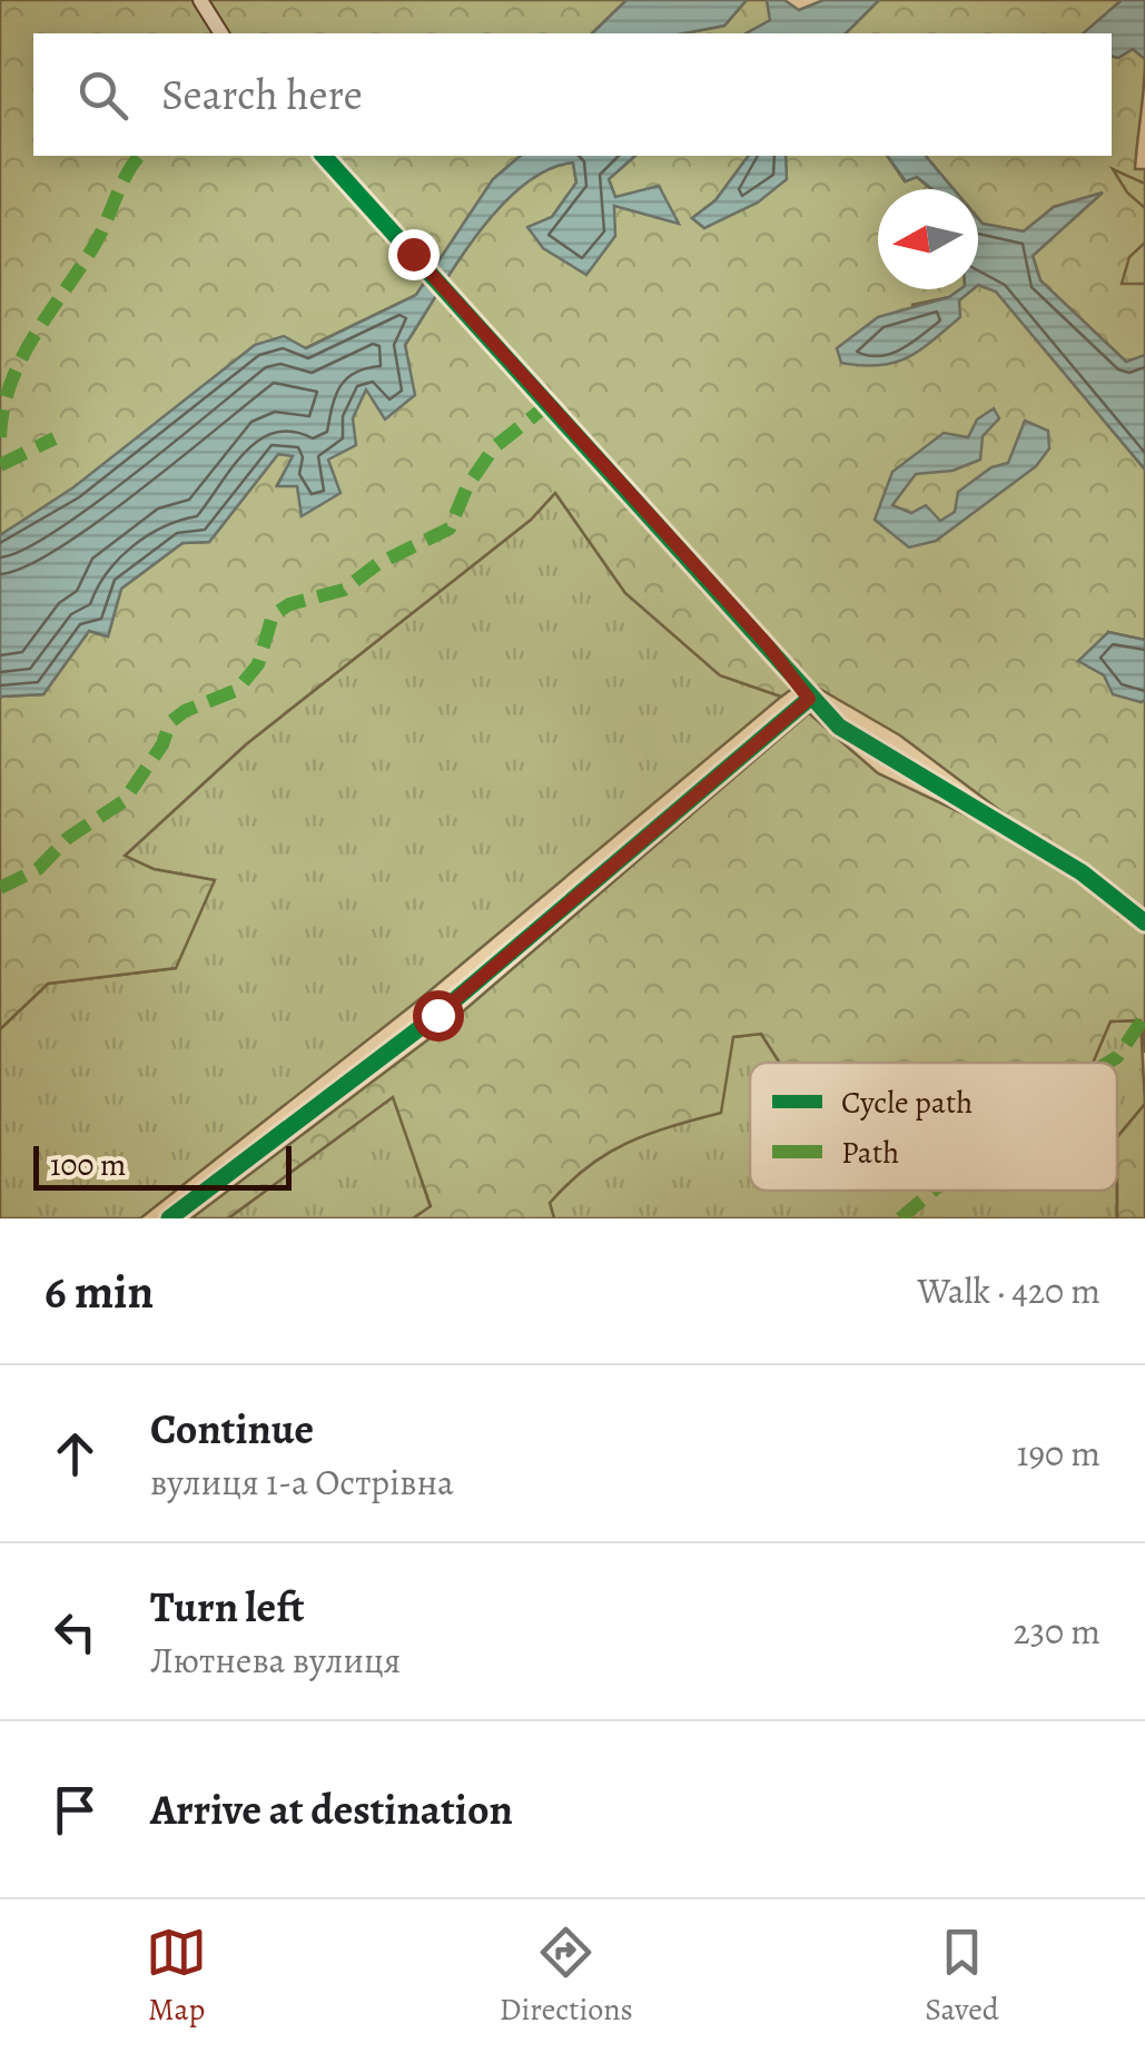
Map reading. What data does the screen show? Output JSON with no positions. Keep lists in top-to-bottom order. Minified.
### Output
{"legend":["Cycle path","Path"],"scale_bar":"100 m","north":"left","page":{"search":"Search here","scale":"100 m","heading":["6 min","Walk · 420 m"],"list":[["Continue","вулиця 1-а Острівна","190 m"],["Turn left","Лютнева вулиця","230 m"],"Arrive at destination"],"nav":["Map","Directions","Saved"]}}
